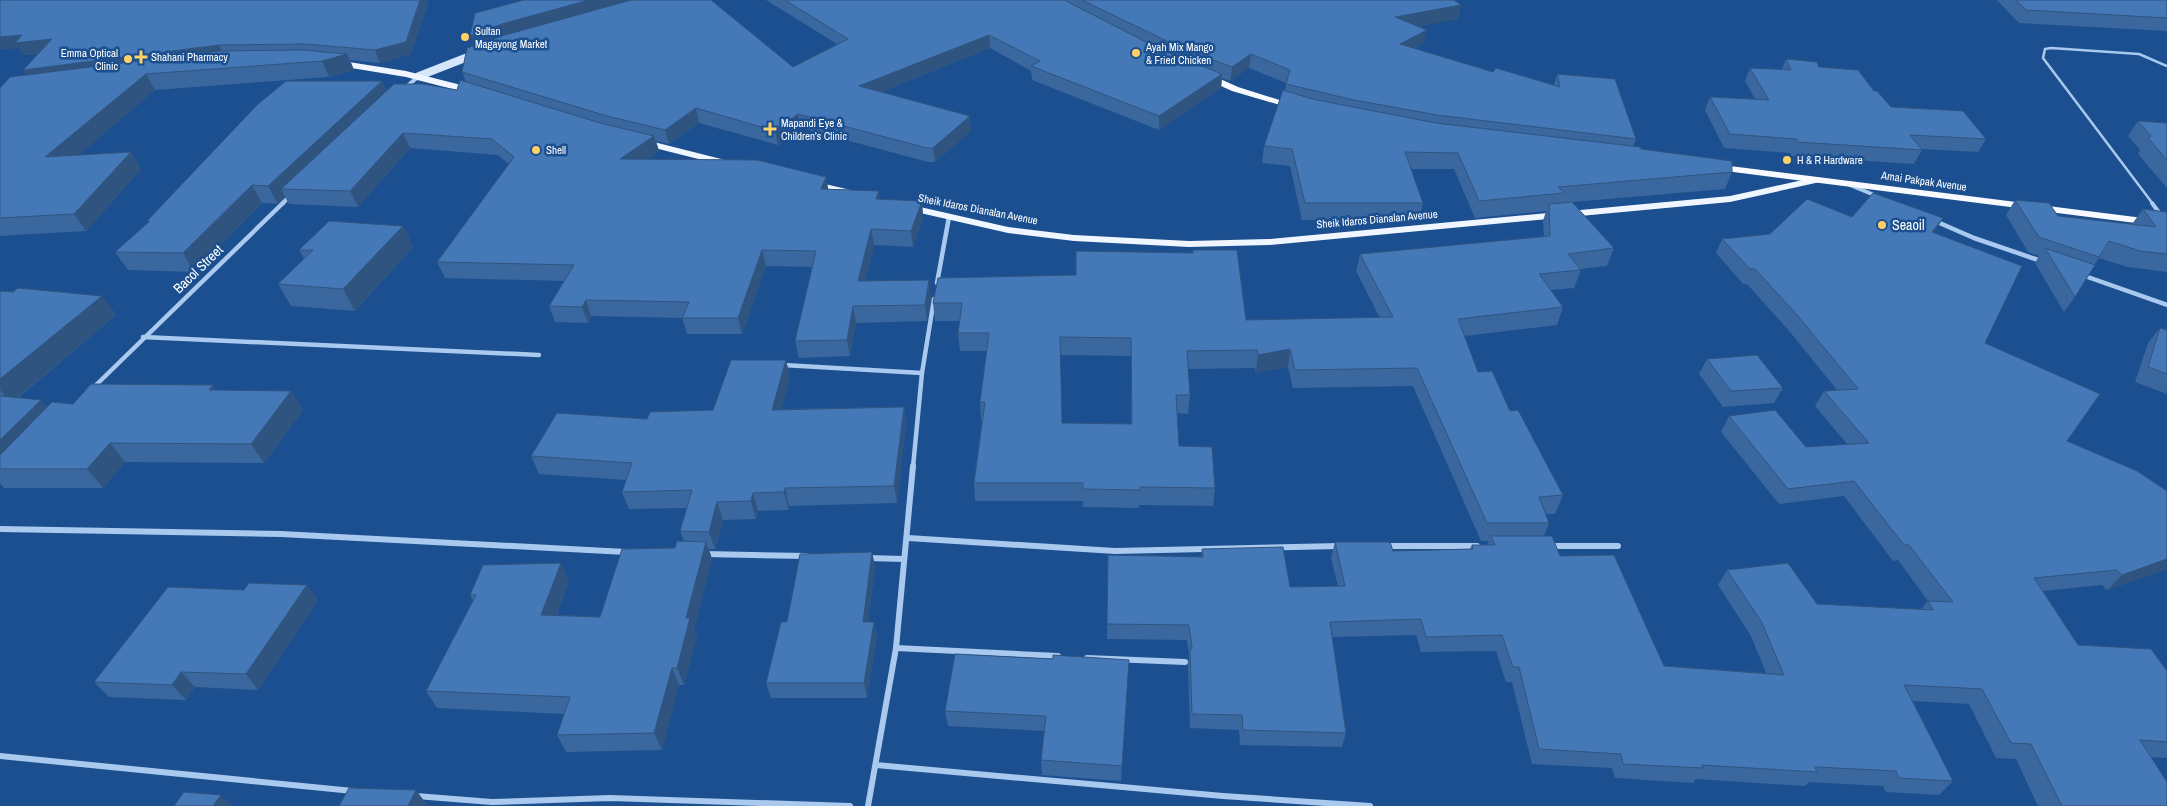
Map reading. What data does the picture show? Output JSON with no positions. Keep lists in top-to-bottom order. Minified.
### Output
{"streets":{"highway":["Amai Pakpak Avenue"],"main road":["Sheik Idaros Dianalan Avenue"],"street":["Bacol Street"]},"crossings":[["Amai Pakpak Avenue","Sheik Idaros Dianalan Avenue"]],"places":{"other":["Sultan Magayong Market","Ayah Mix Mango & Fried Chicken","Emma Optical Clinic","Shell","H & R Hardware","Seaoil"],"health":["Shahani Pharmacy","Mapandi Eye & Children's Clinic"]}}
